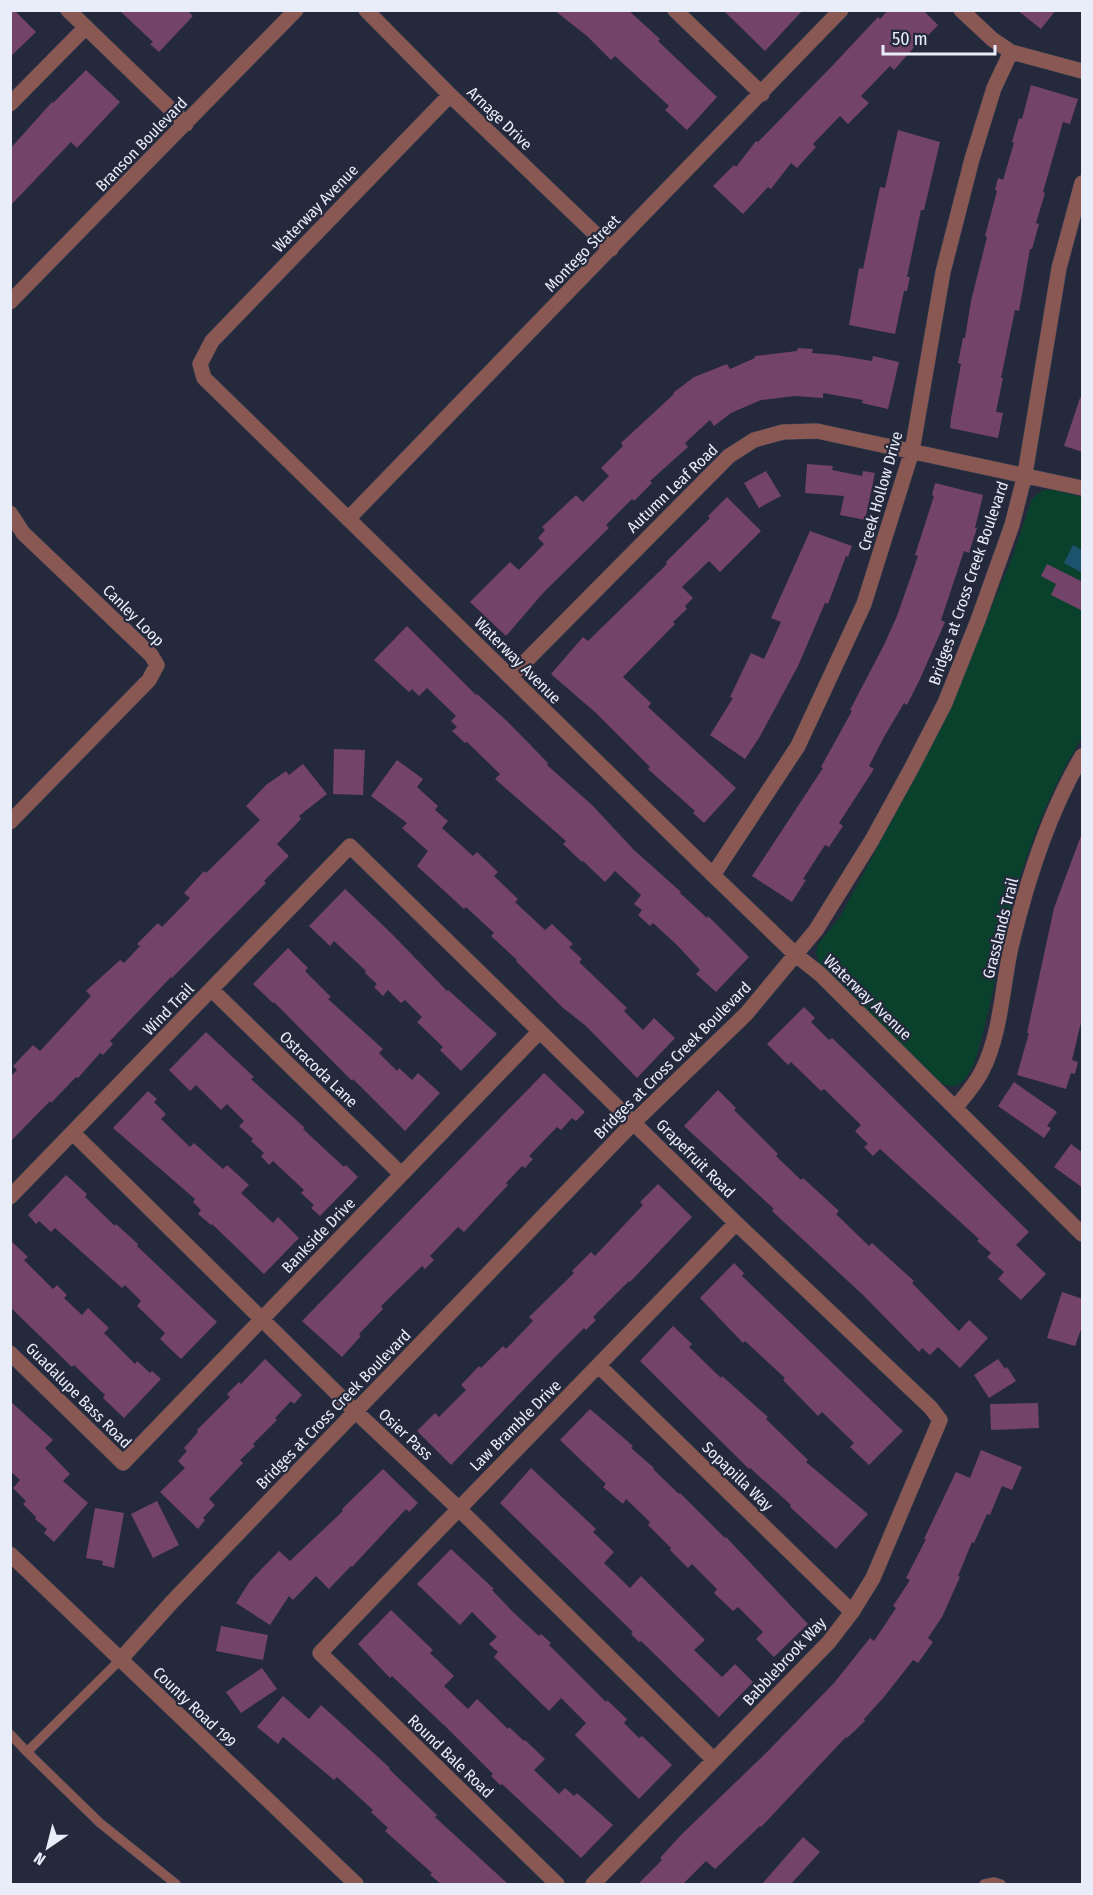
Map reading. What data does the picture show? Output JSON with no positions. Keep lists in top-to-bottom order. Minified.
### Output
{"streets":{"street":["Arnage Drive","Branson Boulevard","Waterway Avenue","Montego Street","Autumn Leaf Road","Creek Hollow Drive","Bridges at Cross Creek Boulevard","Canley Loop","Grasslands Trail","Wind Trail","Ostracoda Lane","Grapefruit Road","Bankside Drive","Guadalupe Bass Road","Law Bramble Drive","Osier Pass","Sopapilla Way","Babblebrook Way","County Road 199","Round Bale Road"]},"crossings":[["Arnage Drive","Waterway Avenue"],["Arnage Drive","Montego Street"],["Waterway Avenue","Montego Street"],["Waterway Avenue","Autumn Leaf Road"],["Waterway Avenue","Creek Hollow Drive"],["Waterway Avenue","Bridges at Cross Creek Boulevard"],["Waterway Avenue","Grasslands Trail"],["Autumn Leaf Road","Creek Hollow Drive"],["Autumn Leaf Road","Bridges at Cross Creek Boulevard"],["Bridges at Cross Creek Boulevard","Grapefruit Road"],["Bridges at Cross Creek Boulevard","Osier Pass"],["Bridges at Cross Creek Boulevard","County Road 199"],["Wind Trail","Ostracoda Lane"],["Wind Trail","Grapefruit Road"],["Wind Trail","Osier Pass"],["Ostracoda Lane","Bankside Drive"],["Grapefruit Road","Bankside Drive"],["Grapefruit Road","Law Bramble Drive"],["Grapefruit Road","Babblebrook Way"],["Bankside Drive","Guadalupe Bass Road"],["Bankside Drive","Osier Pass"],["Law Bramble Drive","Osier Pass"],["Law Bramble Drive","Sopapilla Way"],["Law Bramble Drive","Round Bale Road"],["Osier Pass","Babblebrook Way"],["Sopapilla Way","Babblebrook Way"]],"scale_bar":"50 m","north":"bottom left"}
